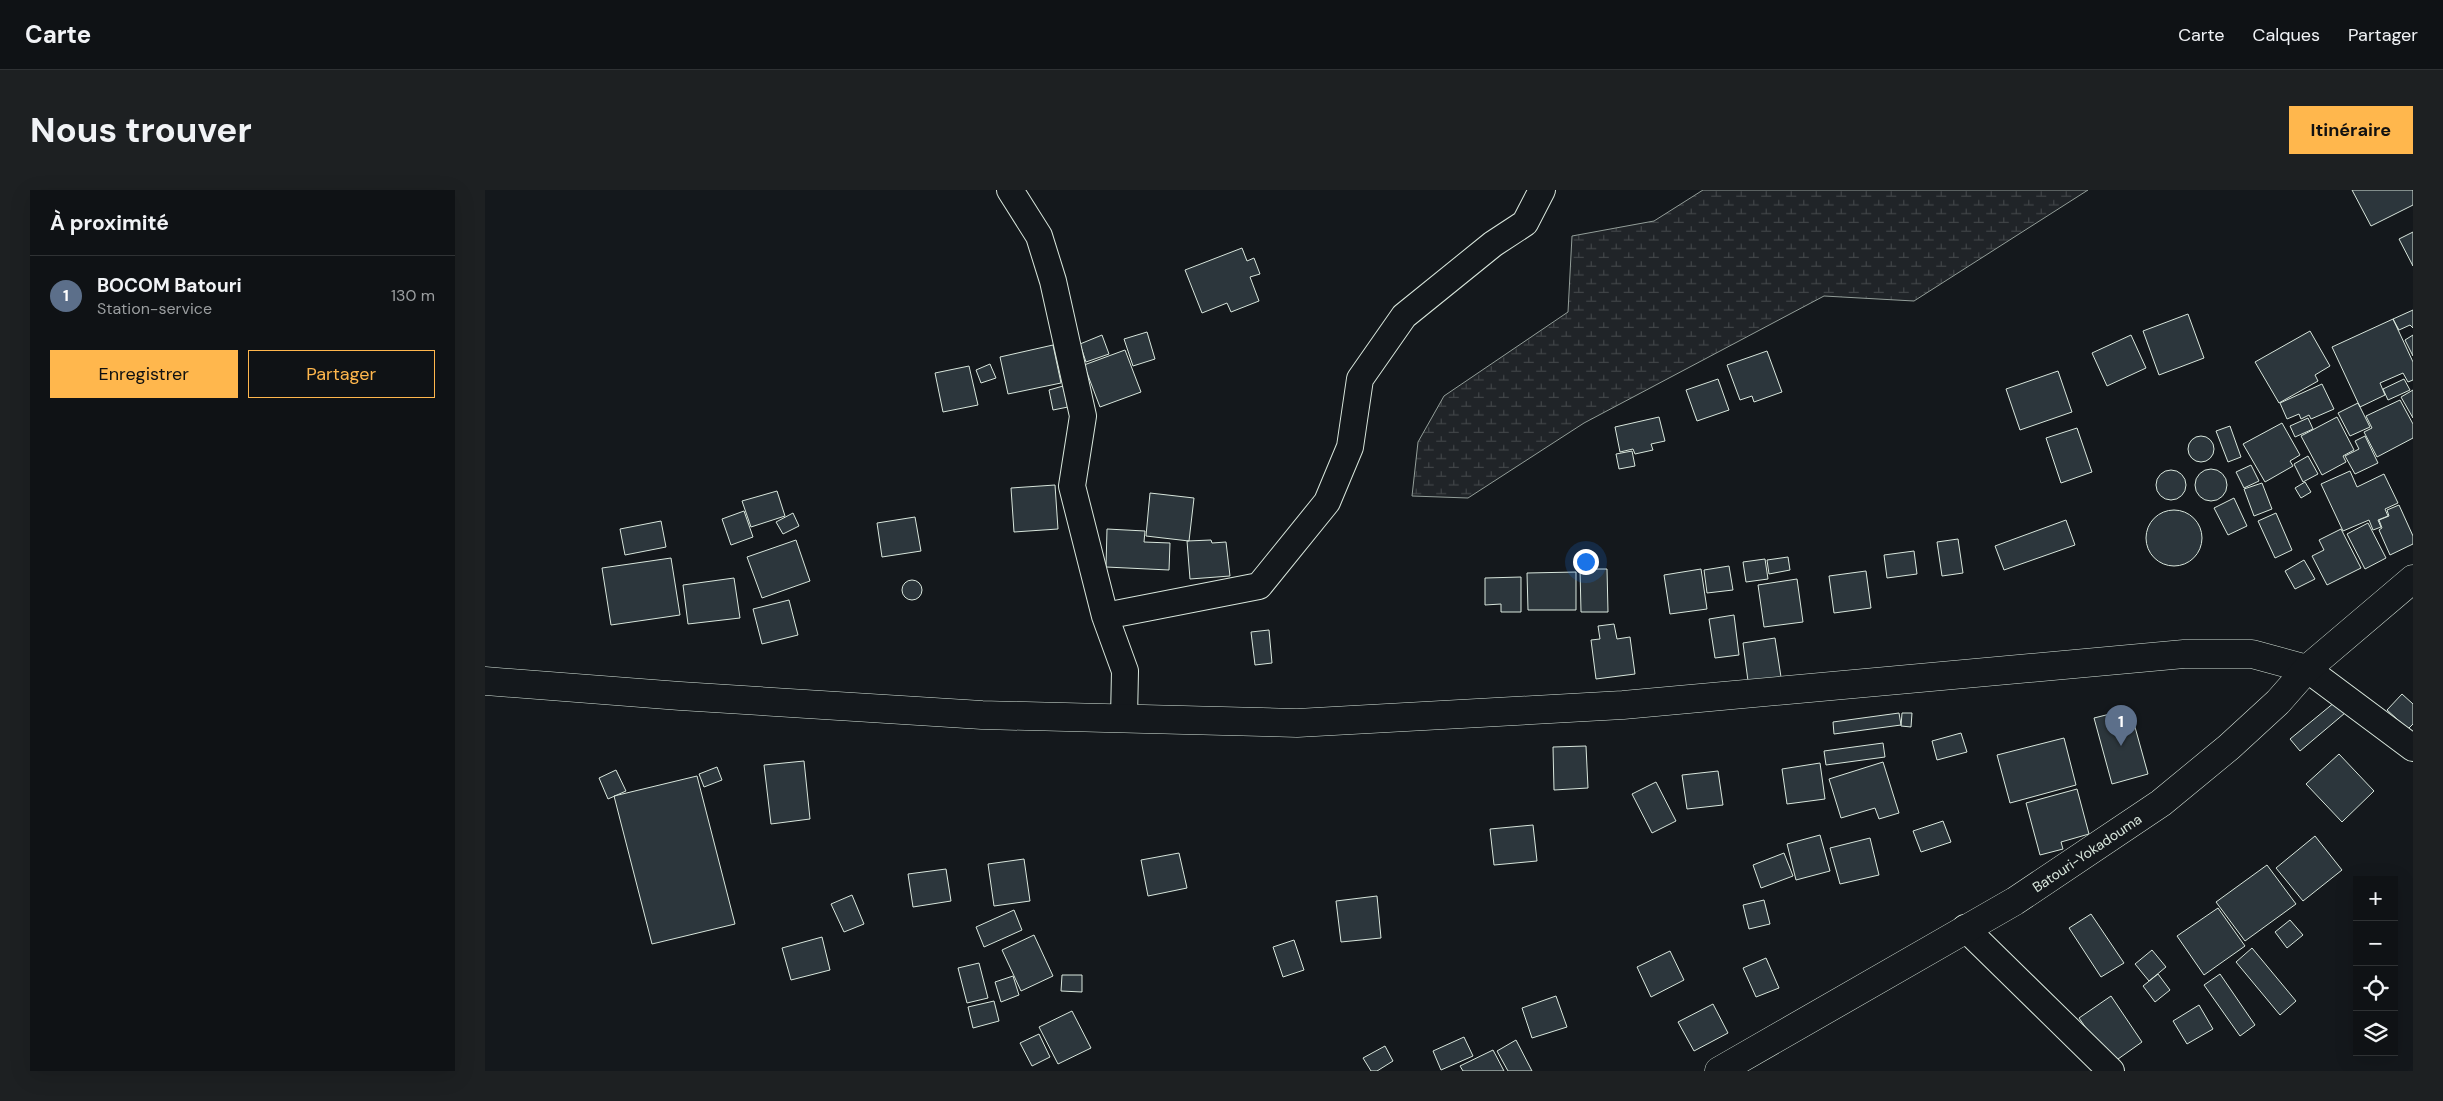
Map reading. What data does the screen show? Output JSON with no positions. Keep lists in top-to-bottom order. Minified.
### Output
{"streets":{"main road":["Batouri-Yokadouma"]},"page":{"header":"Carte","nav":["Carte","Calques","Partager"],"buttons":["Itinéraire",["Enregistrer","Partager"]],"title":"Nous trouver","heading":"À proximité","list":[{"mark":"1","name":"BOCOM Batouri","note":"Station-service","value":"130 m"}],"pins":"1","map_buttons":["+","−"]}}
